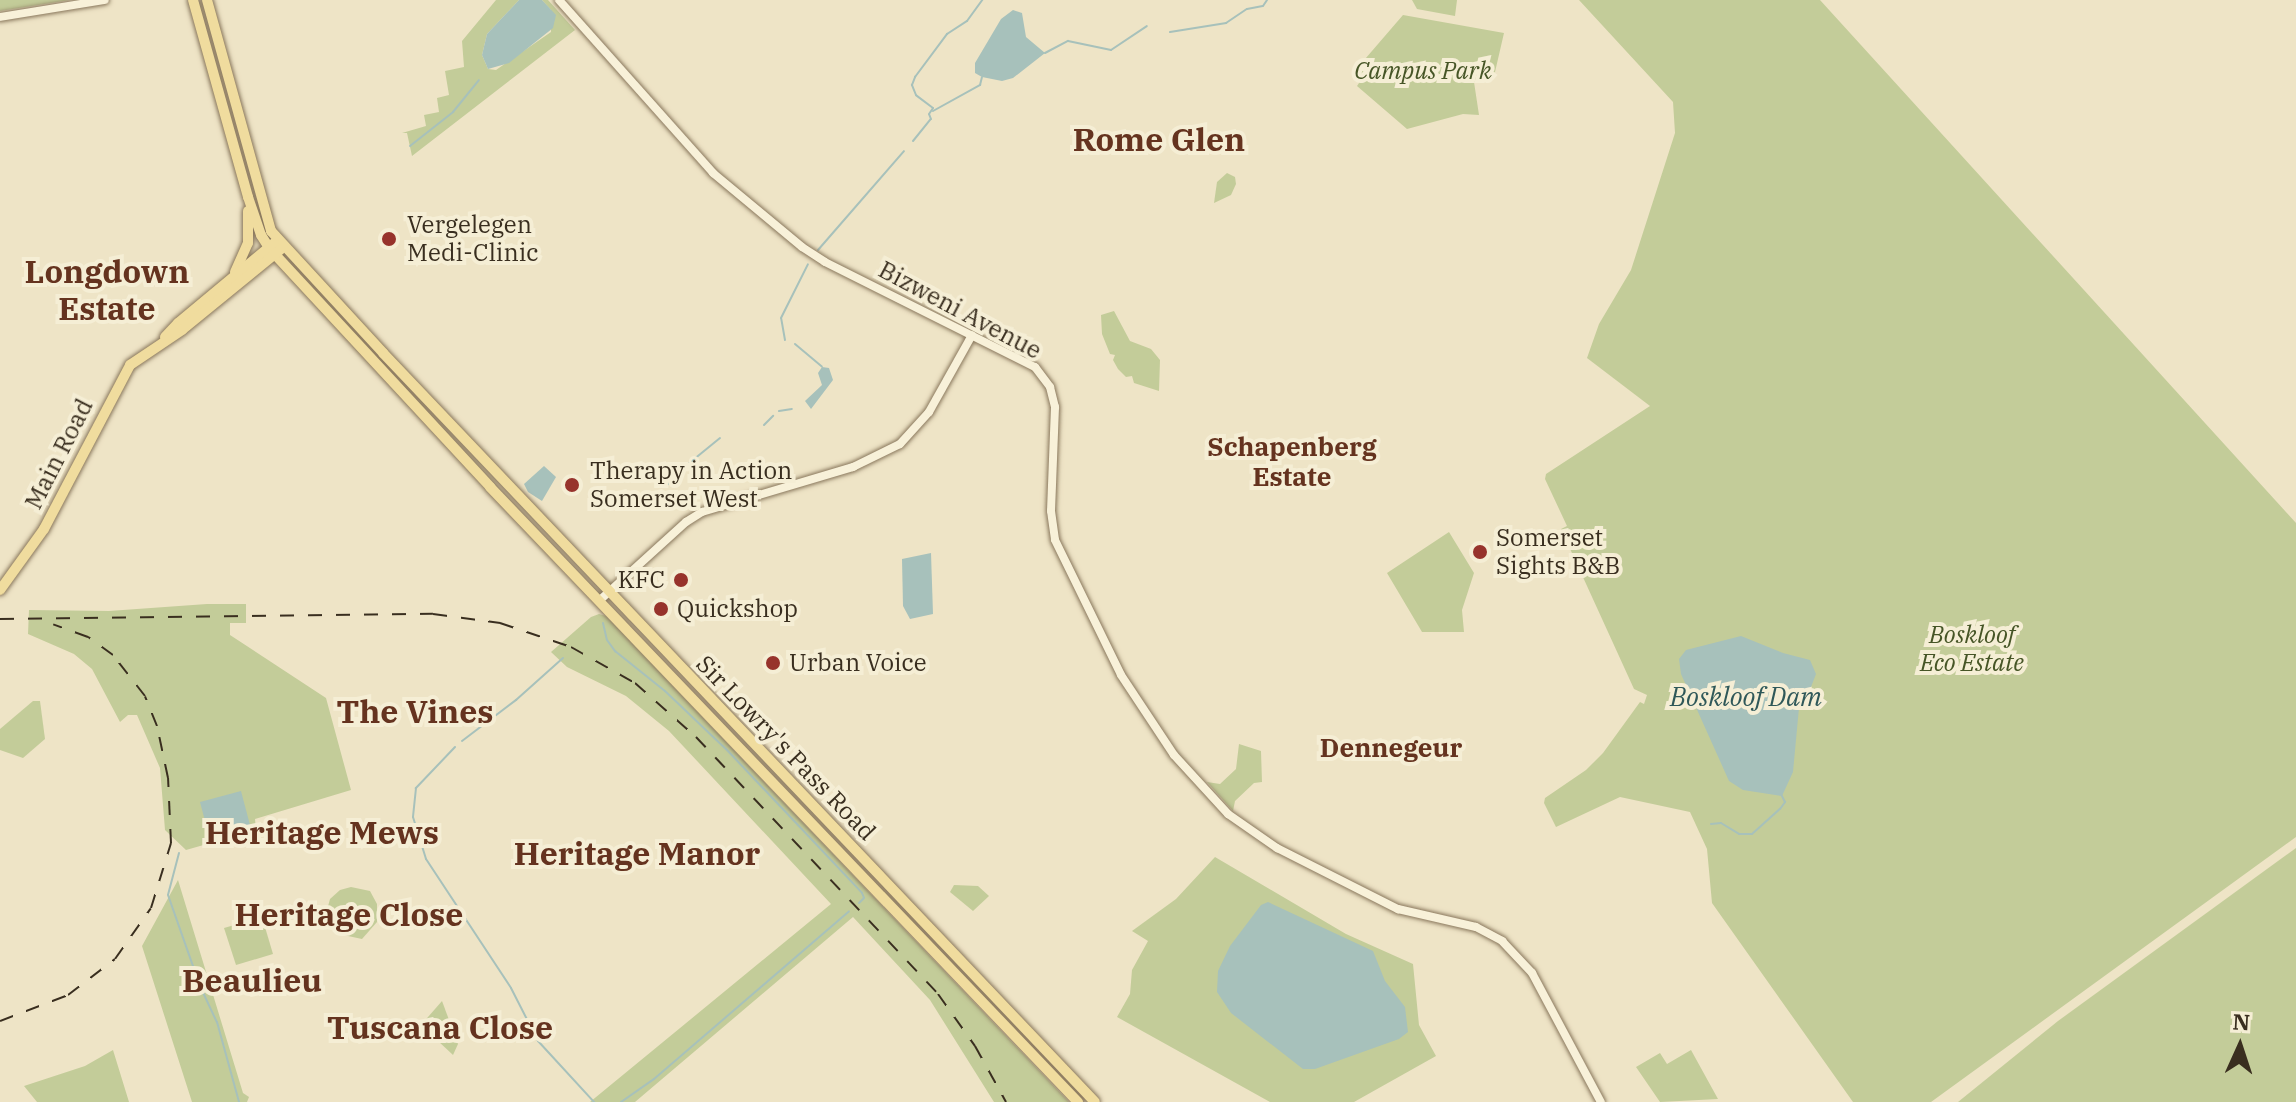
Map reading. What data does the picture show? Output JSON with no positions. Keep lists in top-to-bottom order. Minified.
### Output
{"streets":{"main road":["Main Road","Sir Lowry's Pass Road"],"street":["Bizweni Avenue"]},"crossings":[["Main Road","Sir Lowry's Pass Road"]],"districts":["Rome Glen","Longdown Estate","Schapenberg Estate","The Vines","Dennegeur","Heritage Mews","Heritage Manor","Heritage Close","Beaulieu","Tuscana Close"],"water":["Boskloof Dam"],"parks":["Campus Park","Boskloof Eco Estate"],"places":["Vergelegen Medi-Clinic","Therapy in Action Somerset West","Somerset Sights B&B","KFC","Quickshop","Urban Voice"],"north":"top"}
